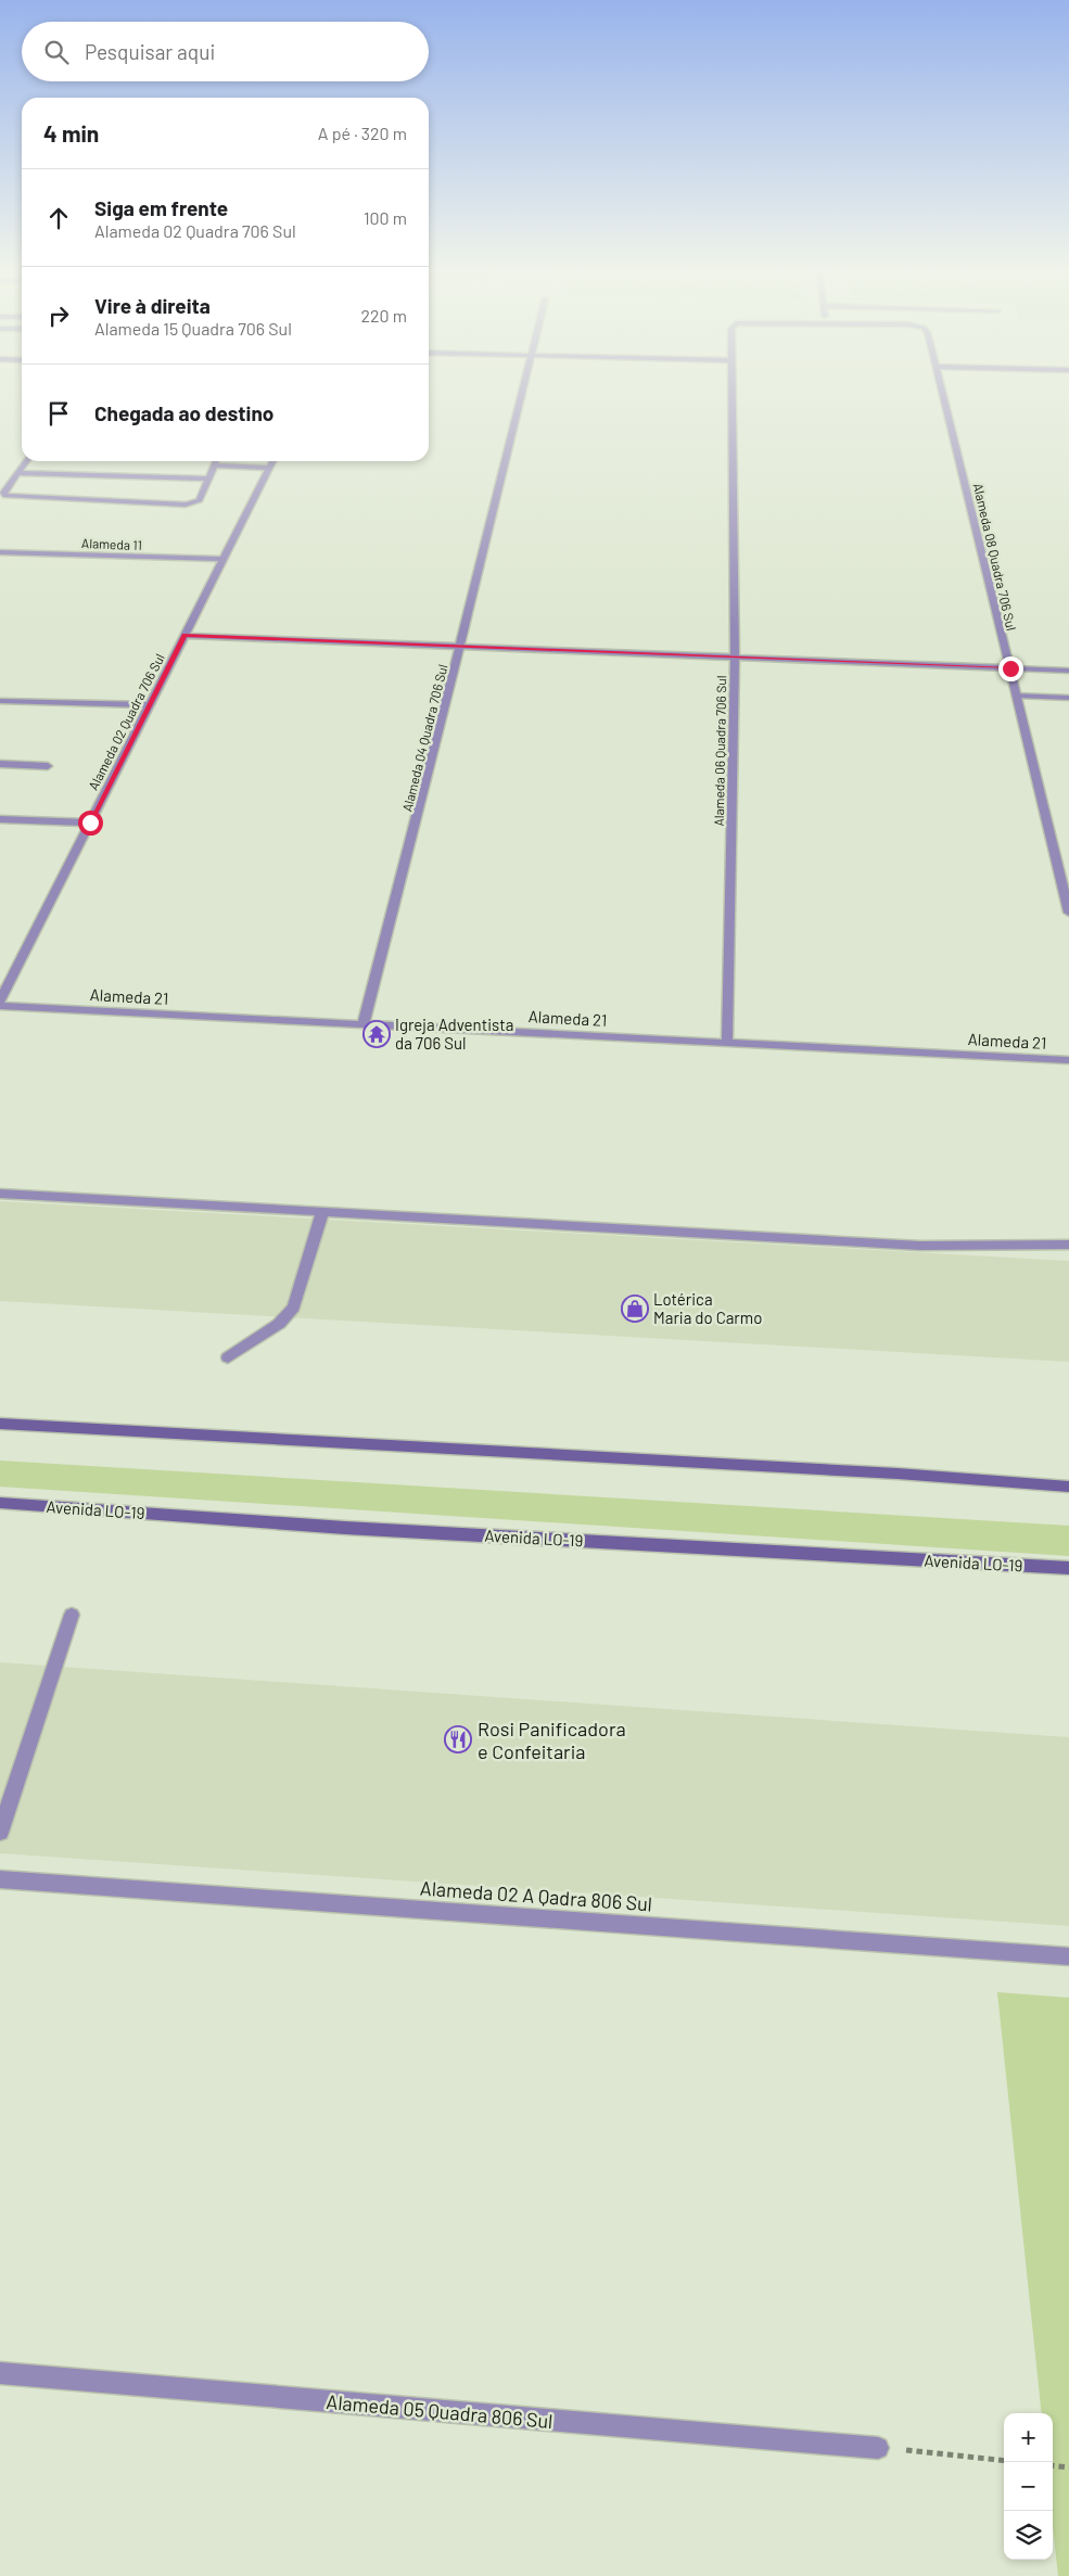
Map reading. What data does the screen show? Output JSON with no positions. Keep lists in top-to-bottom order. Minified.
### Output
{"streets":{"main road":["Avenida LO-19"],"street":["Alameda 11","Alameda 08 Quadra 706 Sul","Alameda 02 Quadra 706 Sul","Alameda 04 Quadra 706 Sul","Alameda 06 Quadra 706 Sul","Alameda 21","Alameda 02 A Qadra 806 Sul","Alameda 05 Quadra 806 Sul"]},"crossings":[["Alameda 11","Alameda 02 Quadra 706 Sul"],["Alameda 04 Quadra 706 Sul","Alameda 21"],["Alameda 06 Quadra 706 Sul","Alameda 21"]],"places":{"temple":["Igreja Adventista da 706 Sul"],"shop":["Lotérica Maria do Carmo"],"restaurant":["Rosi Panificadora e Confeitaria"]},"page":{"search":"Pesquisar aqui","heading":["4 min","A pé · 320 m"],"list":[["Siga em frente","Alameda 02 Quadra 706 Sul","100 m"],["Vire à direita","Alameda 15 Quadra 706 Sul","220 m"],"Chegada ao destino"],"map_buttons":["+","−"]}}
